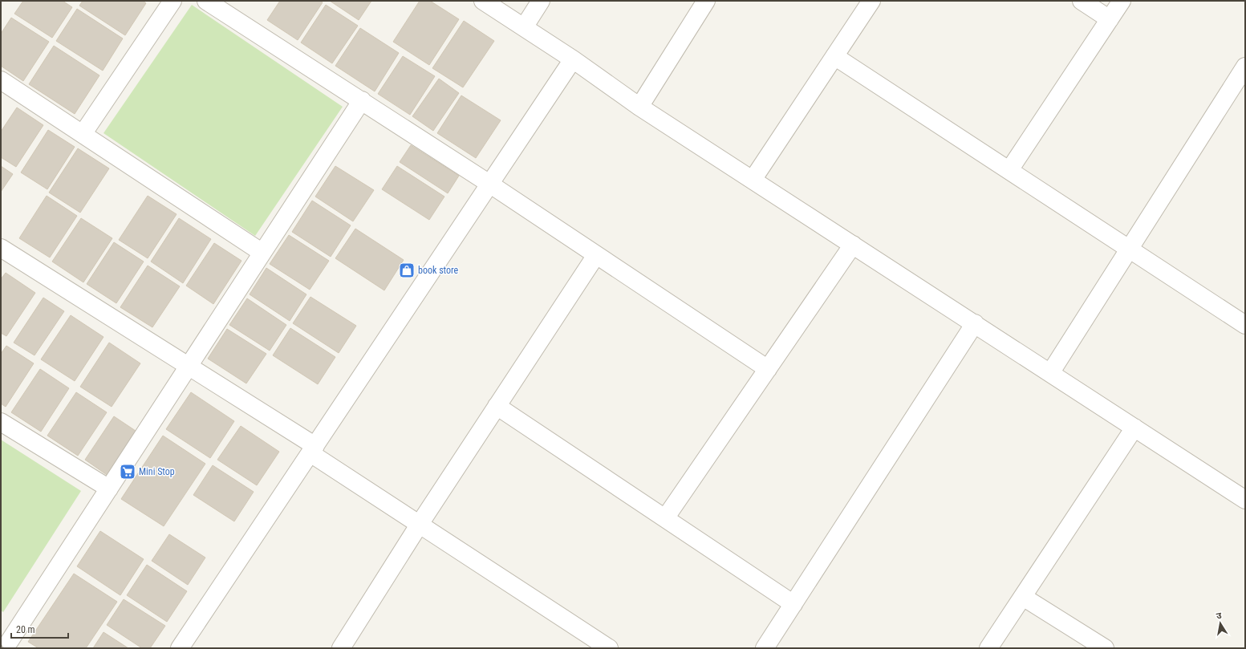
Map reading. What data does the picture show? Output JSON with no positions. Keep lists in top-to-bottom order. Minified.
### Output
{"places":{"shop":["book store"],"supermarket":["Mini Stop"]},"scale_bar":"20 m","north":"top"}
